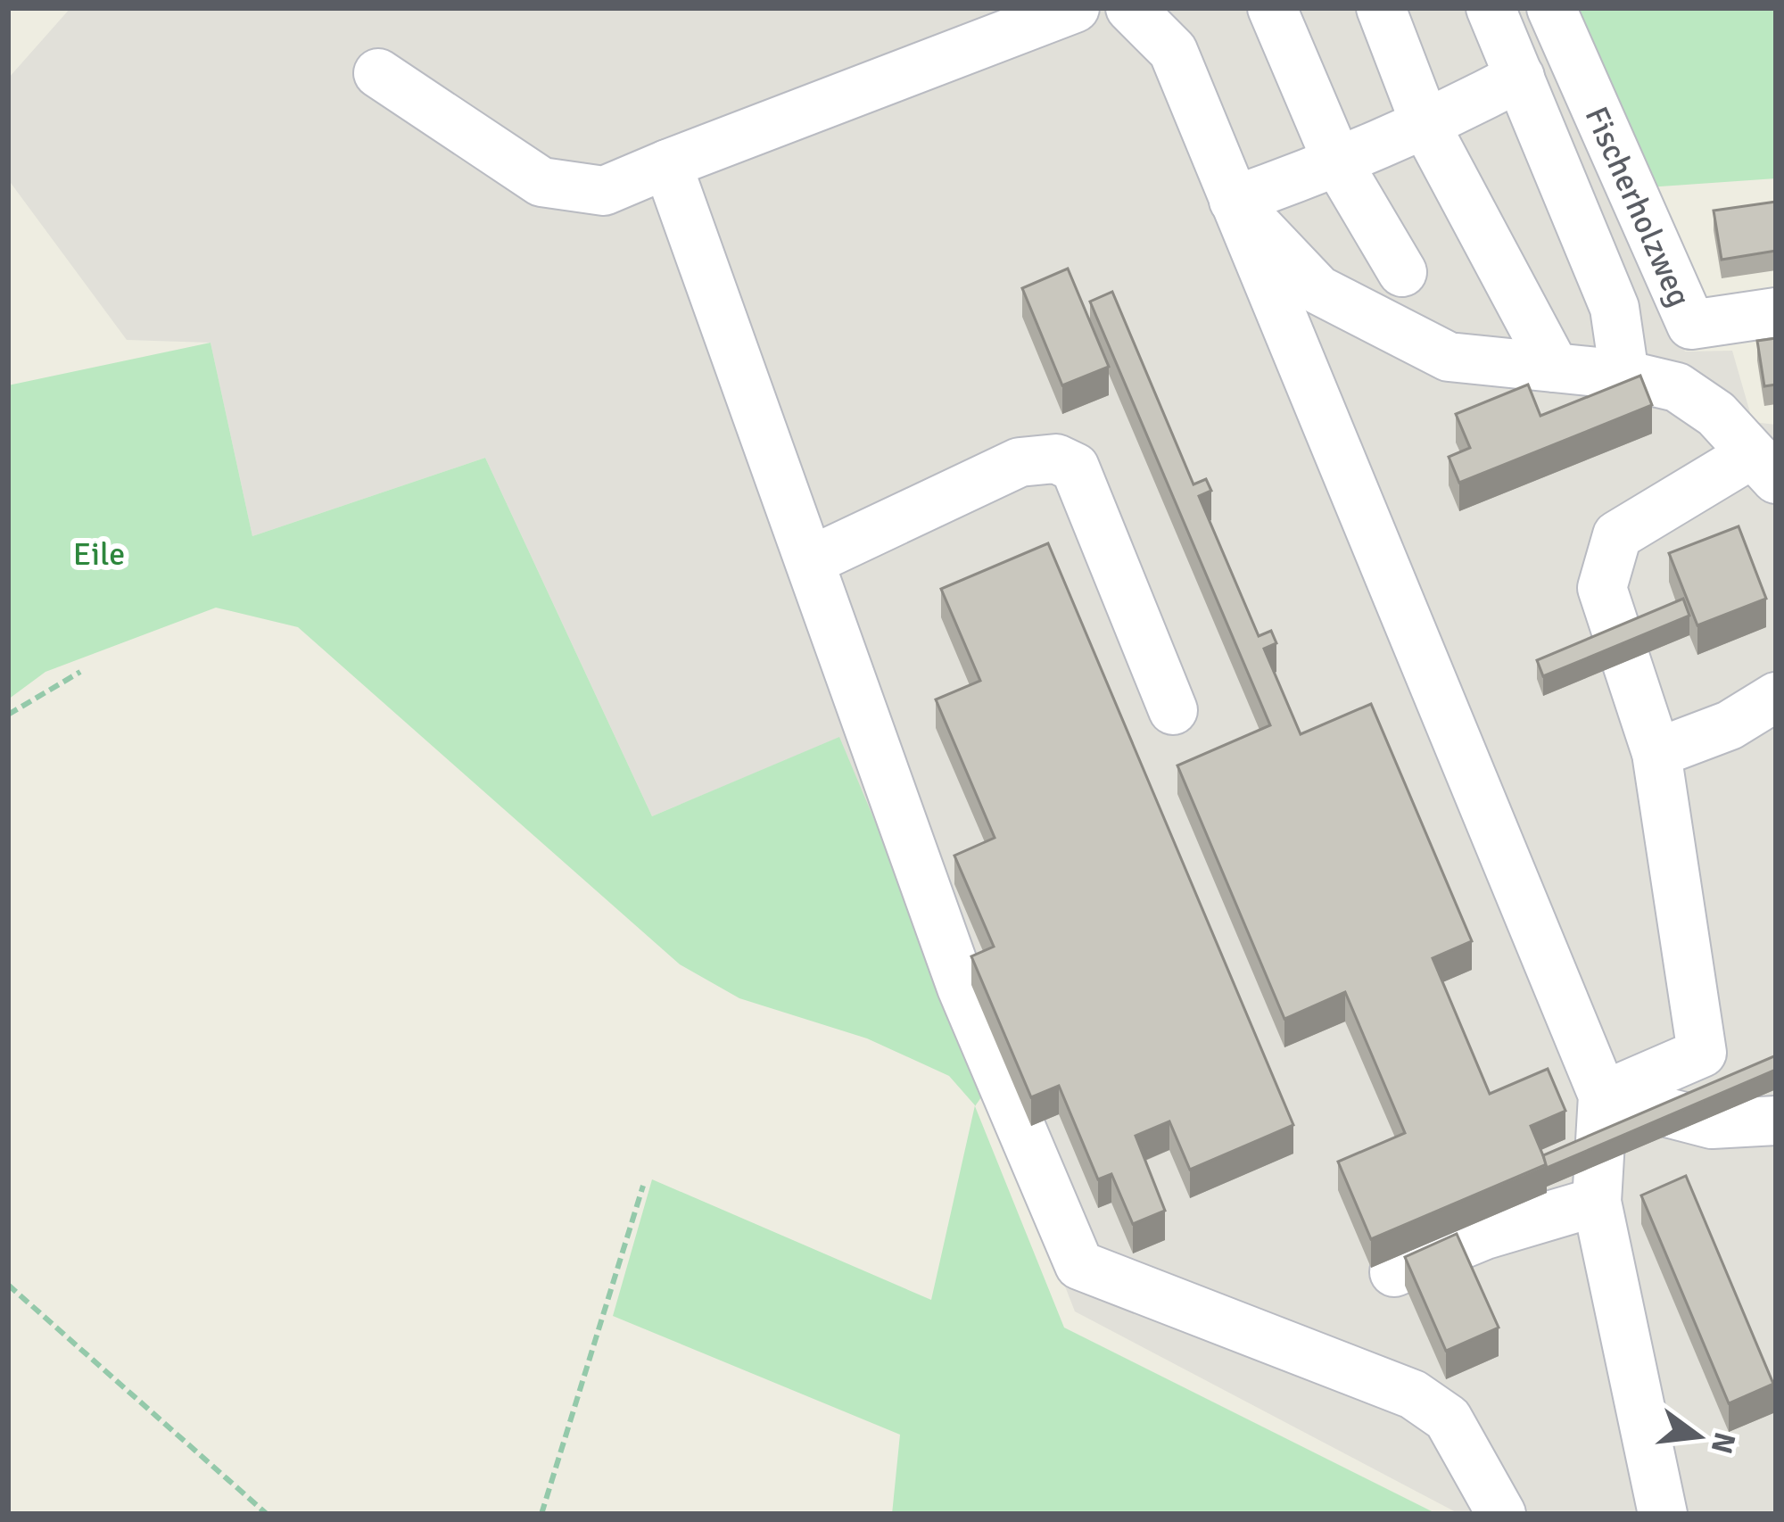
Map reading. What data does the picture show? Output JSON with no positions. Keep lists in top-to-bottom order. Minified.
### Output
{"streets":{"lane":["Fischerholzweg"]},"parks":["Eile"],"north":"right"}
